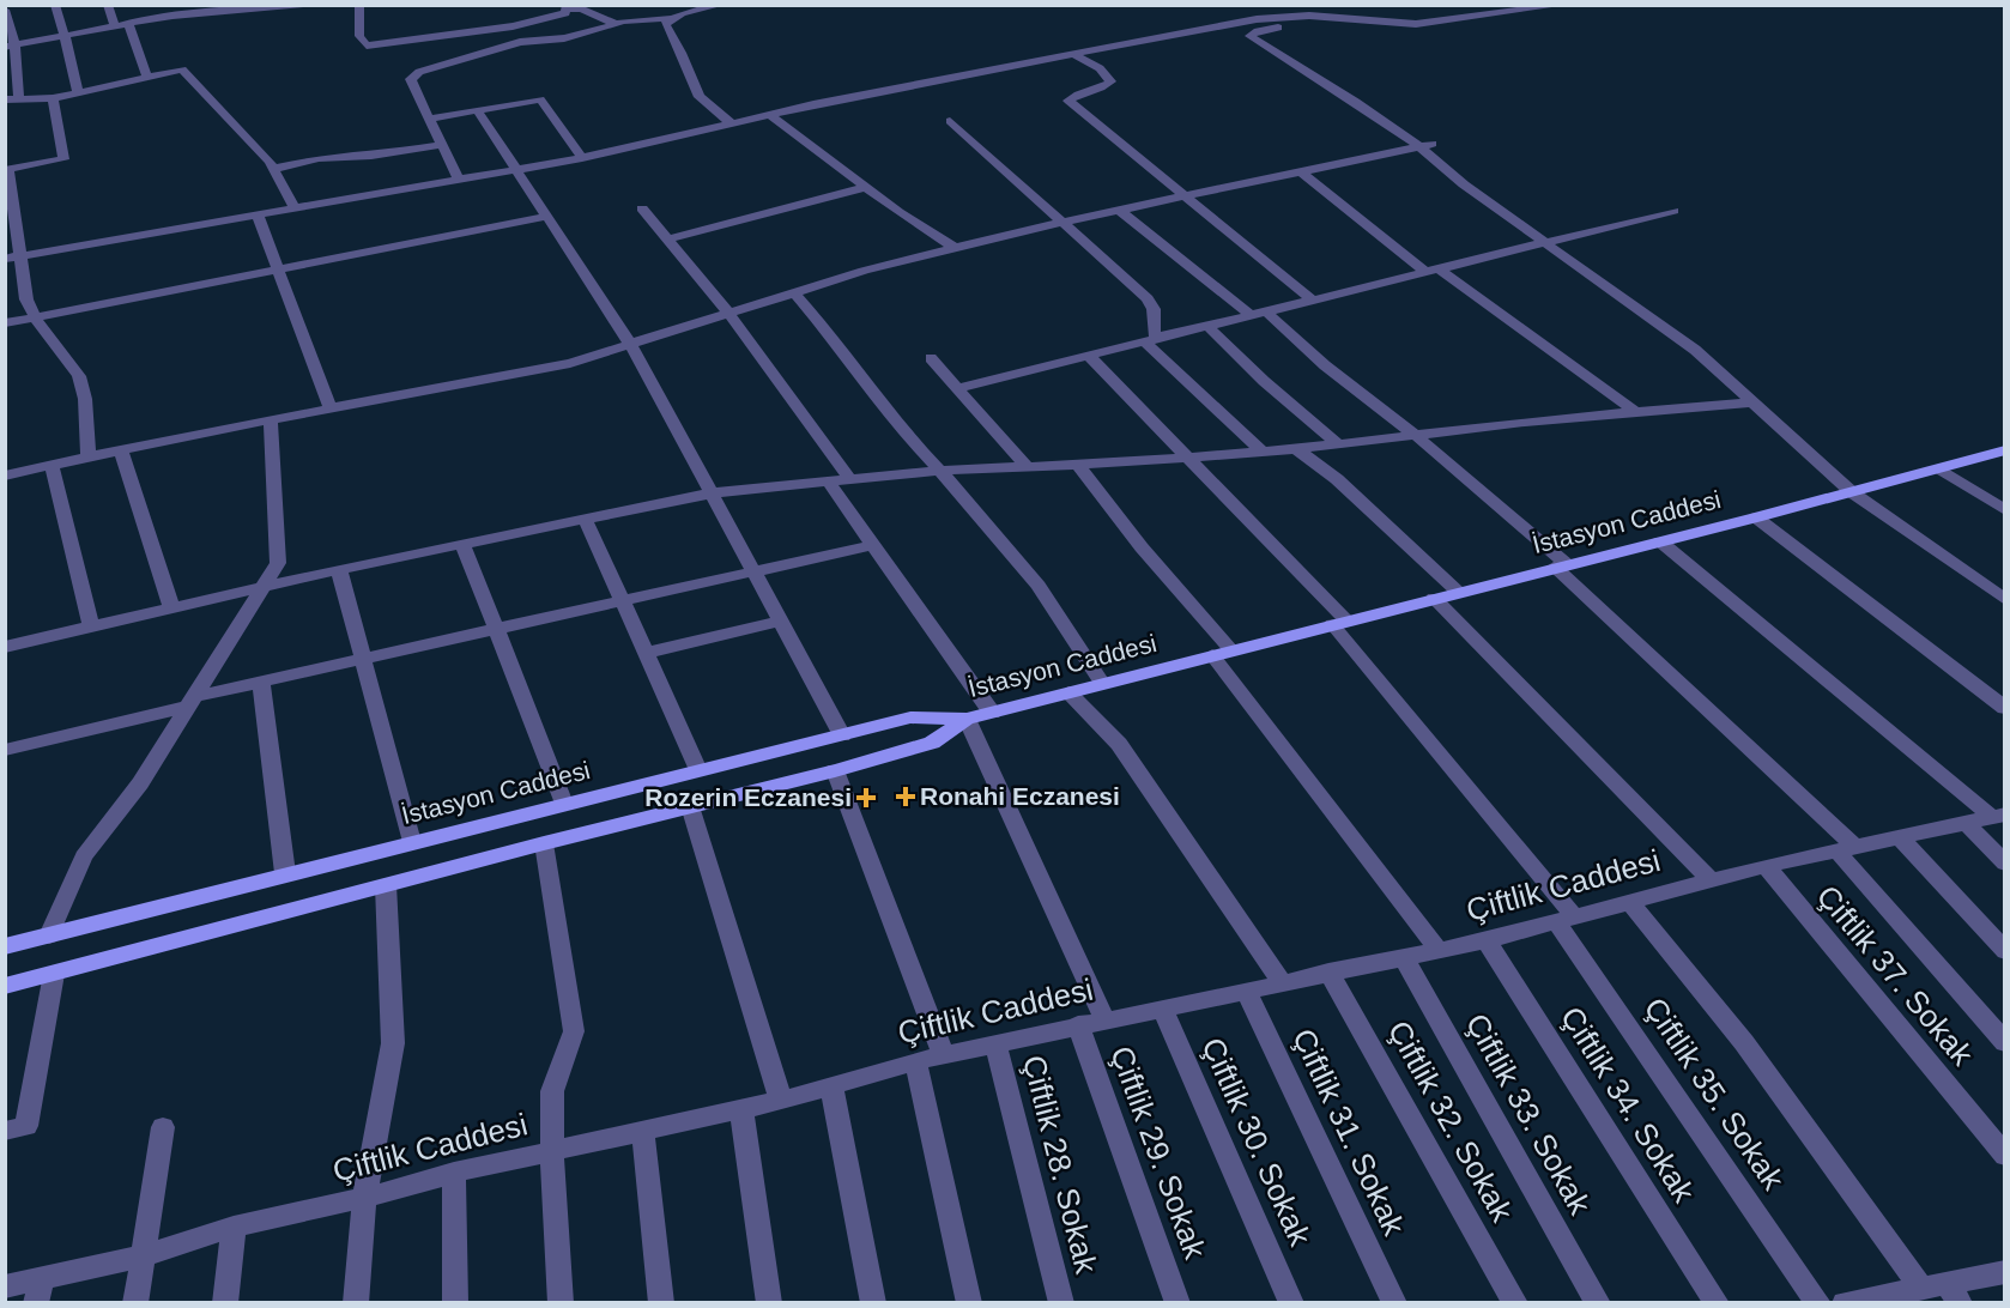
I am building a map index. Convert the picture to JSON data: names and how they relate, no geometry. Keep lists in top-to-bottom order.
{
  "streets": {
    "main road": ["İstasyon Caddesi"],
    "street": [
      "Çiftlik Caddesi",
      "Çiftlik 37. Sokak",
      "Çiftlik 35. Sokak",
      "Çiftlik 34. Sokak",
      "Çiftlik 33. Sokak",
      "Çiftlik 32. Sokak",
      "Çiftlik 31. Sokak",
      "Çiftlik 30. Sokak",
      "Çiftlik 29. Sokak",
      "Çiftlik 28. Sokak"
    ]
  },
  "crossings": [
    ["İstasyon Caddesi", "Çiftlik 35. Sokak"],
    ["Çiftlik Caddesi", "Çiftlik 37. Sokak"],
    ["Çiftlik Caddesi", "Çiftlik 35. Sokak"],
    ["Çiftlik Caddesi", "Çiftlik 34. Sokak"],
    ["Çiftlik Caddesi", "Çiftlik 33. Sokak"],
    ["Çiftlik Caddesi", "Çiftlik 32. Sokak"],
    ["Çiftlik Caddesi", "Çiftlik 31. Sokak"],
    ["Çiftlik Caddesi", "Çiftlik 30. Sokak"],
    ["Çiftlik Caddesi", "Çiftlik 29. Sokak"],
    ["Çiftlik Caddesi", "Çiftlik 28. Sokak"]
  ],
  "places": {
    "health": ["Ronahi Eczanesi", "Rozerin Eczanesi"]
  }
}
